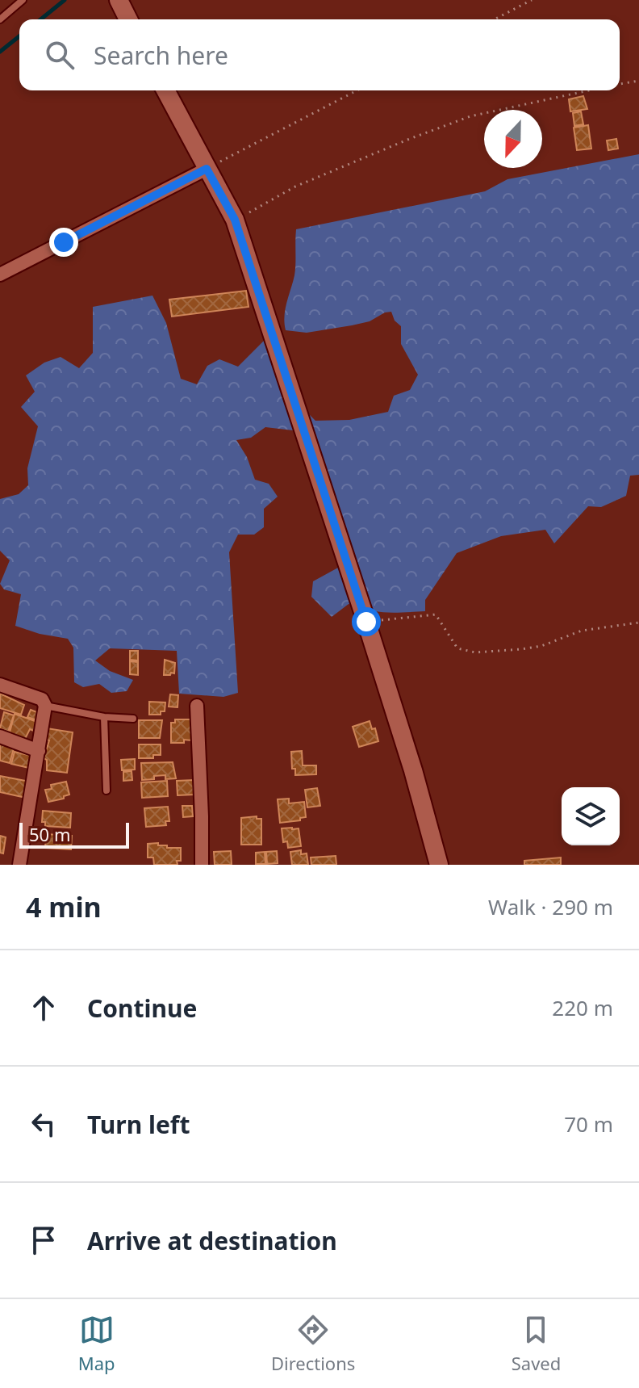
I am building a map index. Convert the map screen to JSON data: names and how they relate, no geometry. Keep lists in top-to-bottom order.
{
  "scale_bar": "50 m",
  "north": "bottom",
  "page": {
    "search": "Search here",
    "scale": "50 m",
    "heading": ["4 min", "Walk · 290 m"],
    "list": [
      ["Continue", "220 m"],
      ["Turn left", "70 m"],
      "Arrive at destination"
    ],
    "nav": ["Map", "Directions", "Saved"]
  }
}
